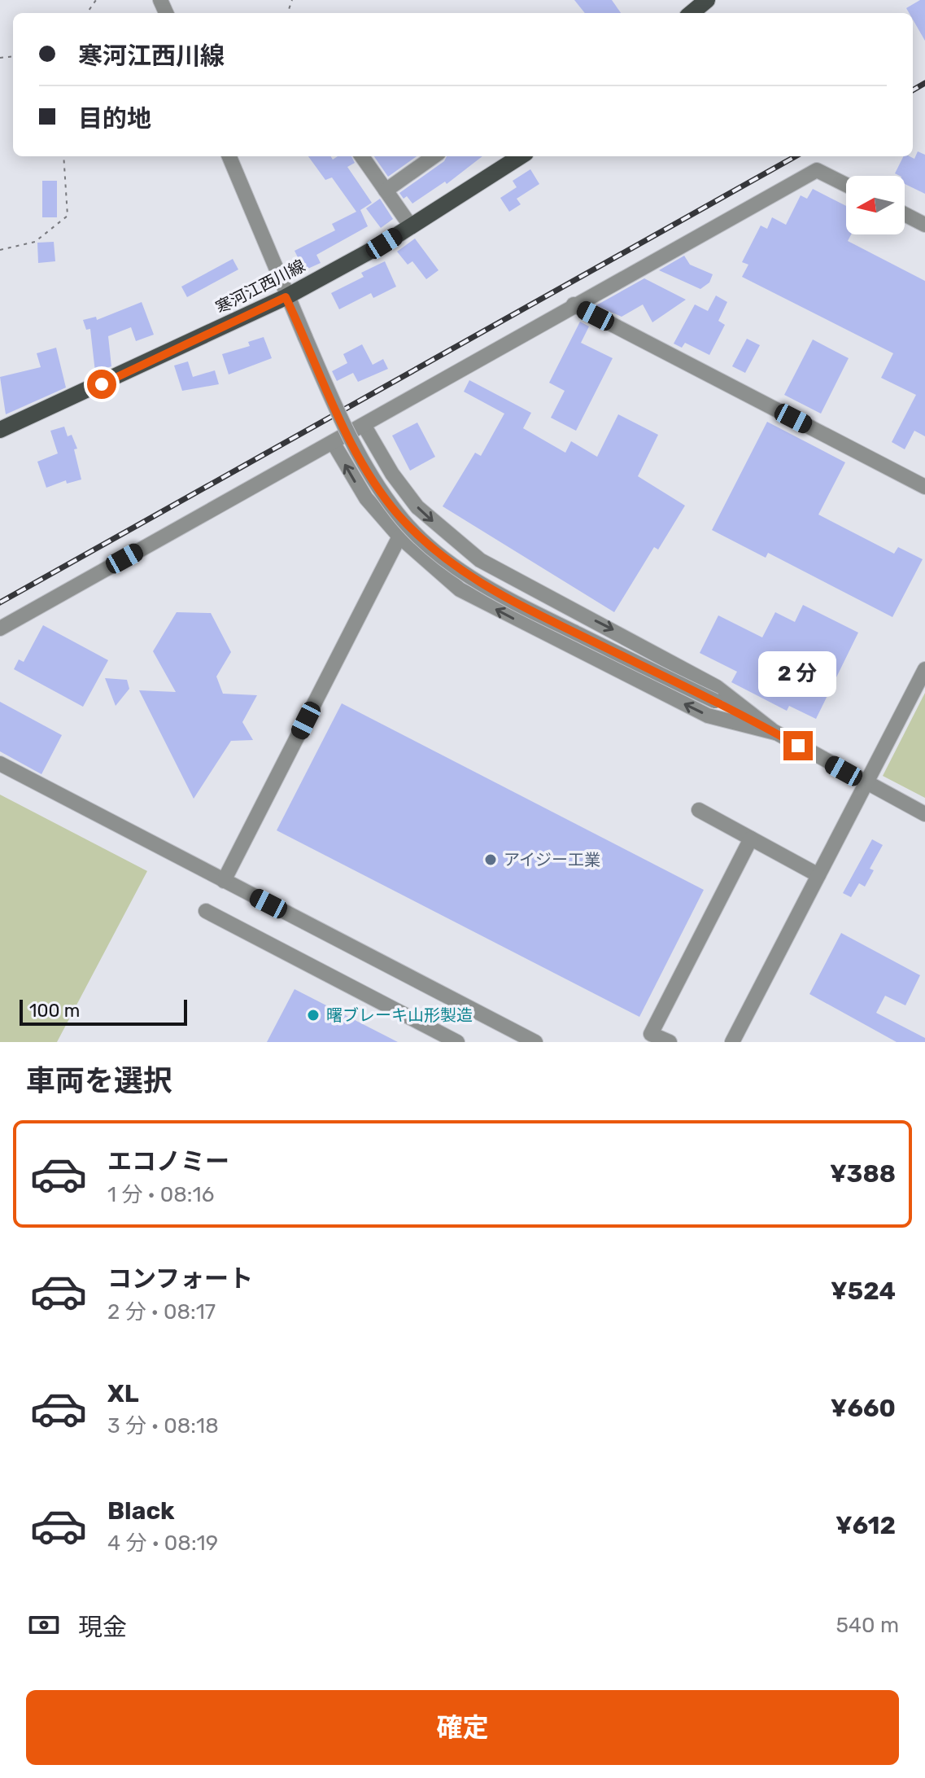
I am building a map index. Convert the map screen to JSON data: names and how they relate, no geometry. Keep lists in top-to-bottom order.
{
  "streets": {
    "main road": ["寒河江西川線"]
  },
  "places": ["アイジー工業", "曙ブレーキ山形製造"],
  "scale_bar": "100 m",
  "north": "left",
  "page": {
    "banner": ["寒河江西川線", "目的地"],
    "bubble": "2 分",
    "scale": "100 m",
    "heading": "車両を選択",
    "list": [
      {
        "name": "エコノミー",
        "note": "1 分 · 08:16",
        "value": "¥388"
      },
      {
        "name": "コンフォート",
        "note": "2 分 · 08:17",
        "value": "¥524"
      },
      {
        "name": "XL",
        "note": "3 分 · 08:18",
        "value": "¥660"
      },
      {
        "name": "Black",
        "note": "4 分 · 08:19",
        "value": "¥612"
      }
    ],
    "pay": ["現金", "540 m"],
    "buttons": "確定"
  }
}
